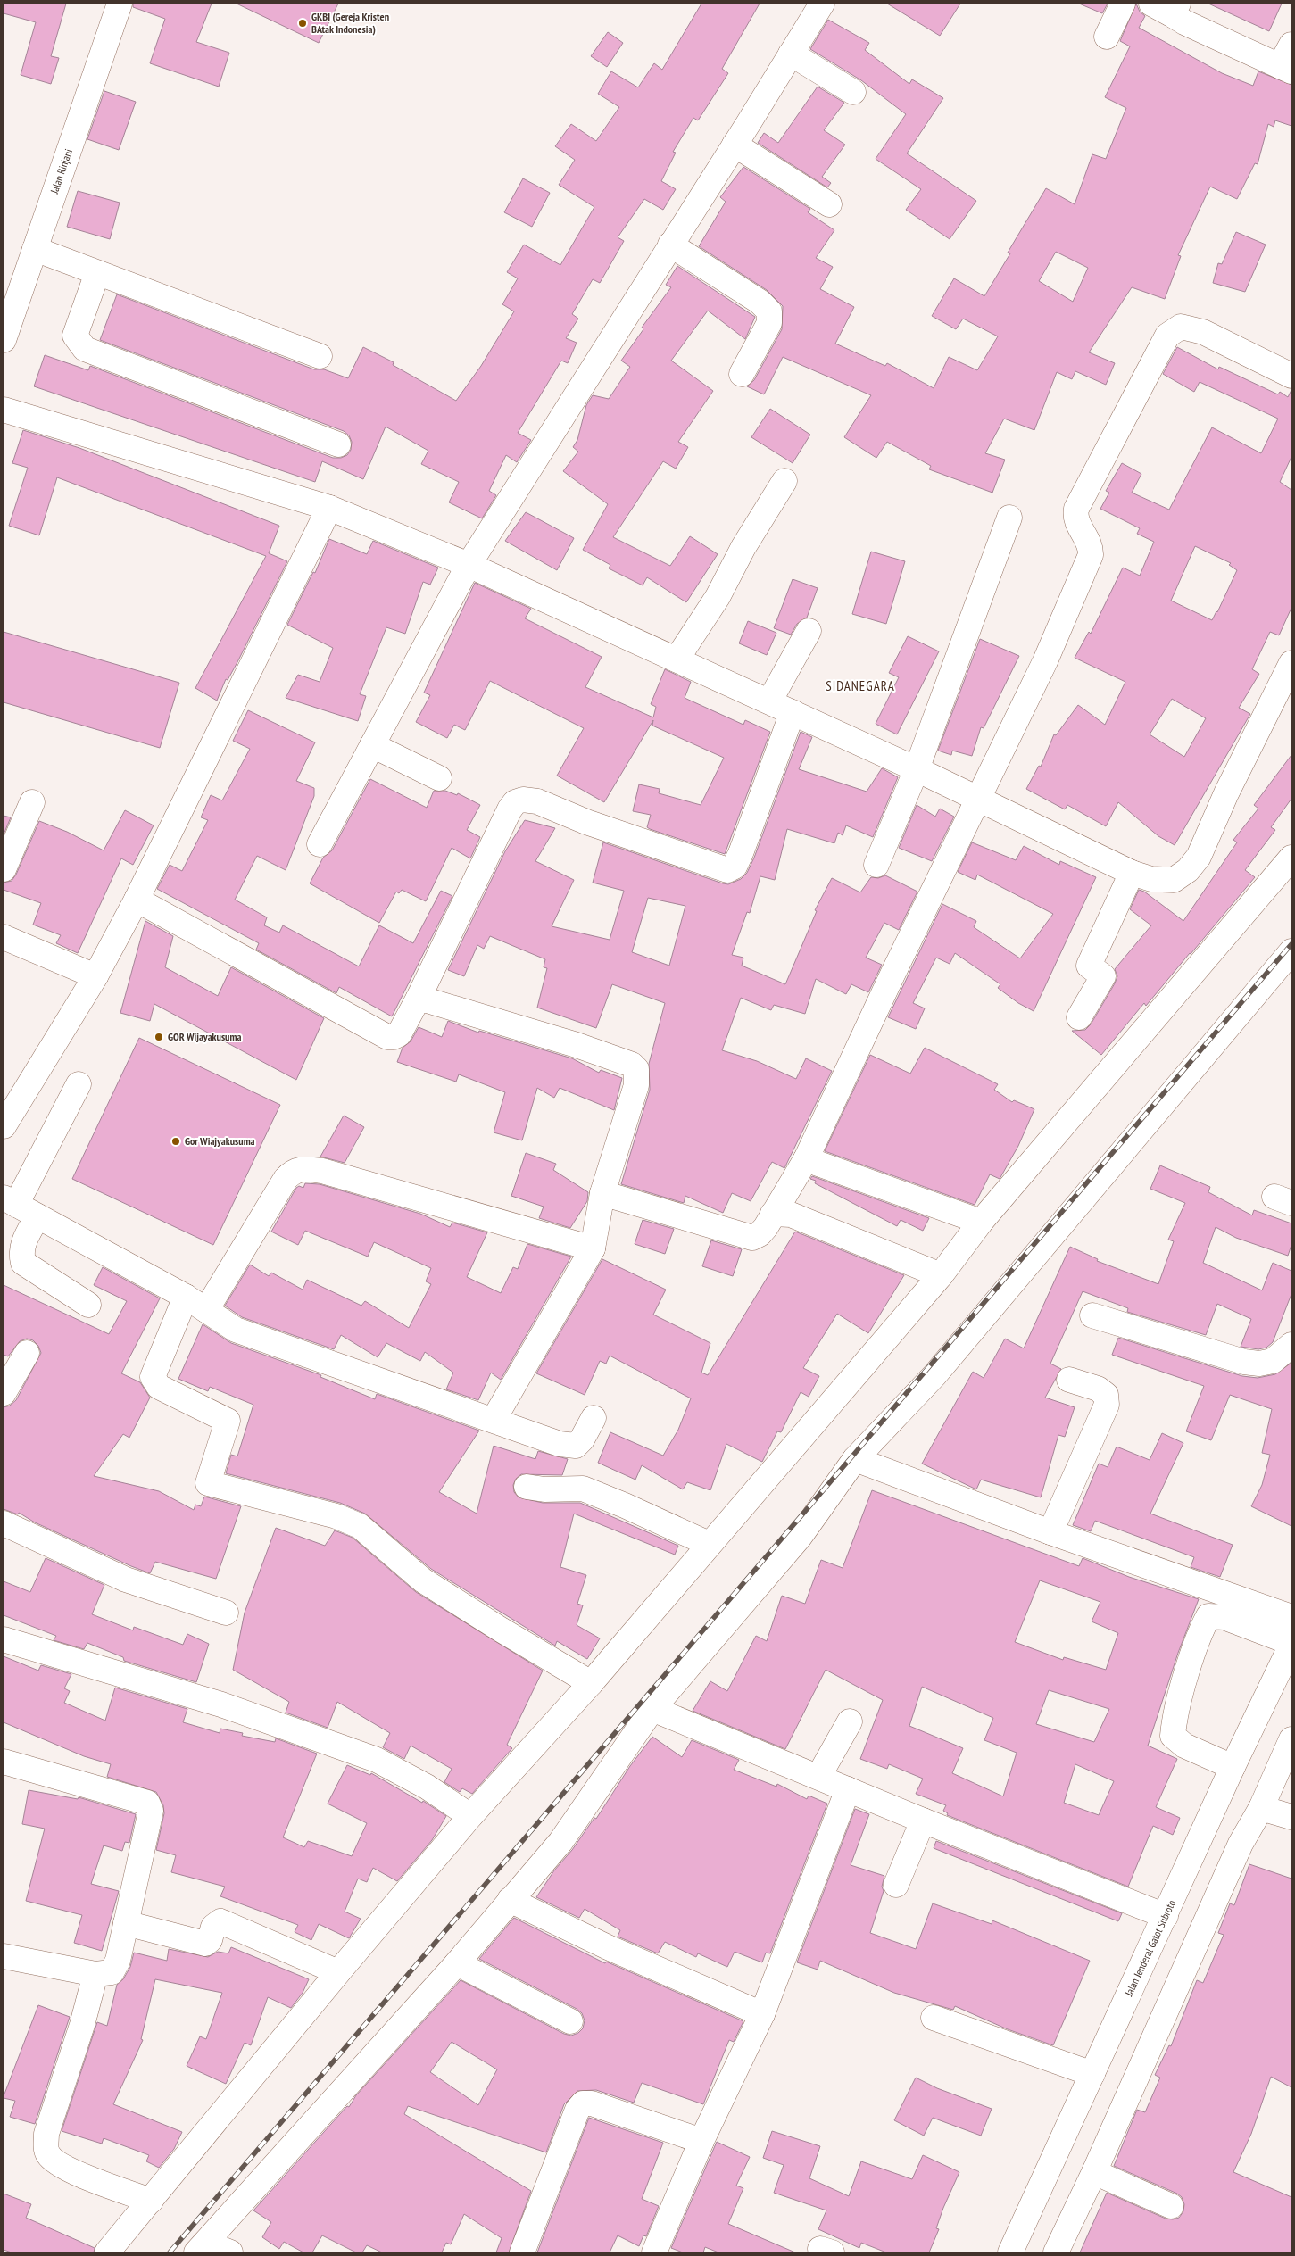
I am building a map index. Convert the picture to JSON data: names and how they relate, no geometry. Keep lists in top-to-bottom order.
{
  "streets": {
    "street": ["Jalan Rinjani", "Jalan Jenderal Gatot Subroto"]
  },
  "districts": ["SIDANEGARA"],
  "places": ["GKBI (Gereja Kristen BAtak Indonesia)", "GOR Wijayakusuma", "Gor Wiajyakusuma"]
}
